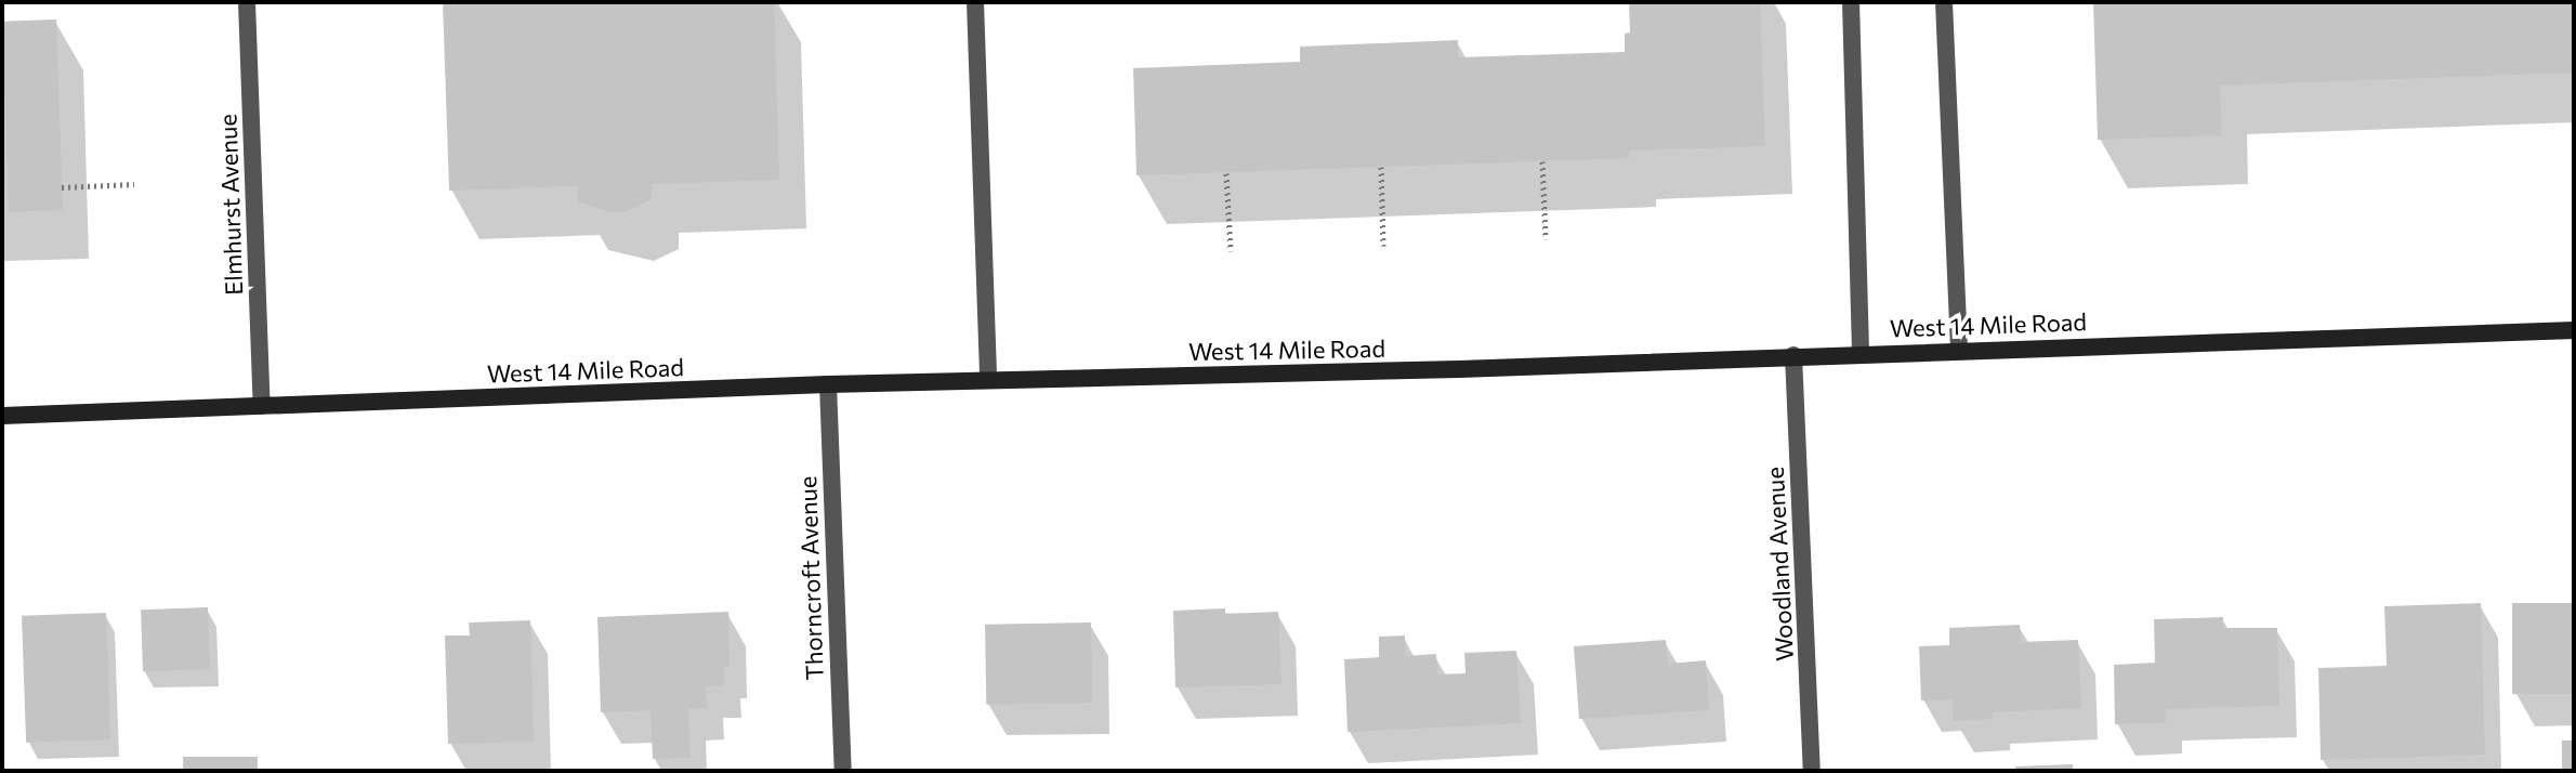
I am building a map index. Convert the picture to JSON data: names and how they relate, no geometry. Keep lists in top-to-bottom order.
{
  "streets": {
    "main road": ["West 14 Mile Road"],
    "street": ["Elmhurst Avenue", "Woodland Avenue", "Thorncroft Avenue"]
  },
  "crossings": [
    ["Elmhurst Avenue", "West 14 Mile Road"],
    ["West 14 Mile Road", "Woodland Avenue"],
    ["West 14 Mile Road", "Thorncroft Avenue"]
  ]
}
